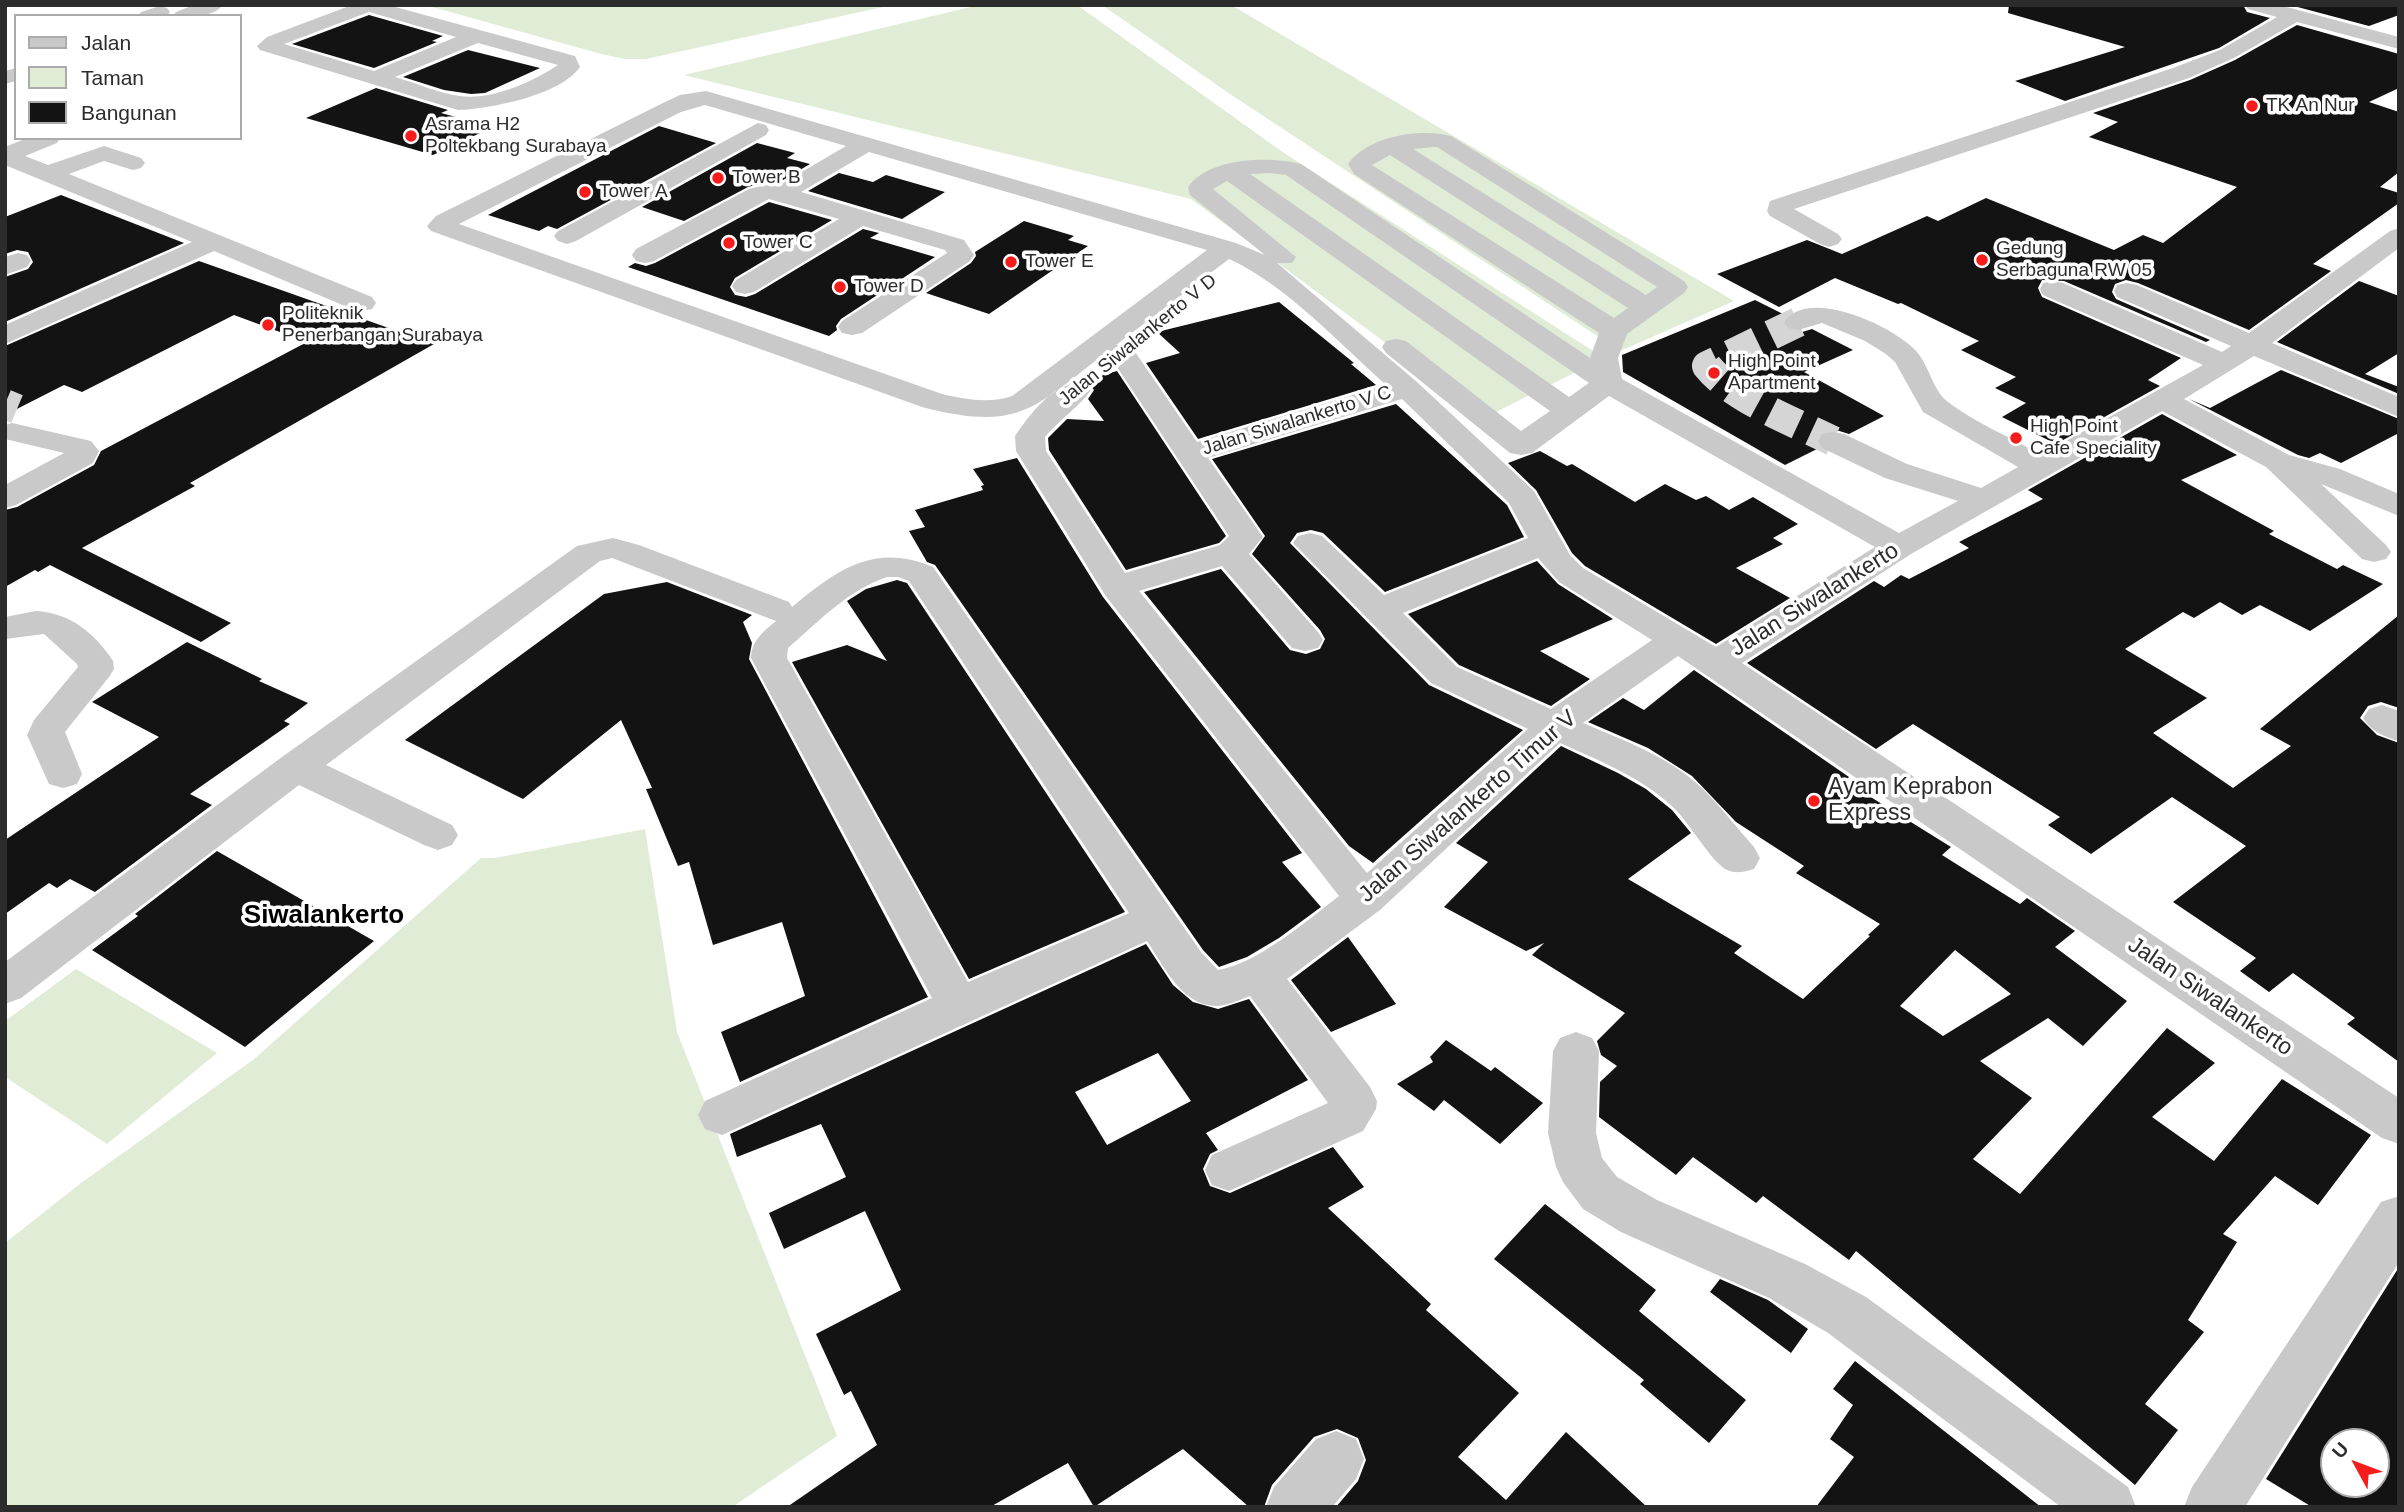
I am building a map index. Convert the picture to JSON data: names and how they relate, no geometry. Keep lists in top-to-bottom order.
{
  "streets": {
    "street": [
      "Jalan Siwalankerto V D",
      "Jalan Siwalankerto V C",
      "Jalan Siwalankerto",
      "Jalan Siwalankerto Timur V"
    ]
  },
  "districts": ["Siwalankerto"],
  "places": [
    "TK An Nur",
    "Asrama H2 Poltekbang Surabaya",
    "Tower B",
    "Tower A",
    "Tower C",
    "Gedung Serbaguna RW 05",
    "Tower E",
    "Tower D",
    "Politeknik Penerbangan Surabaya",
    "High Point Apartment",
    "High Point Cafe Speciality",
    "Ayam Keprabon Express"
  ],
  "legend": ["Jalan", "Taman", "Bangunan"],
  "north": "top left"
}
